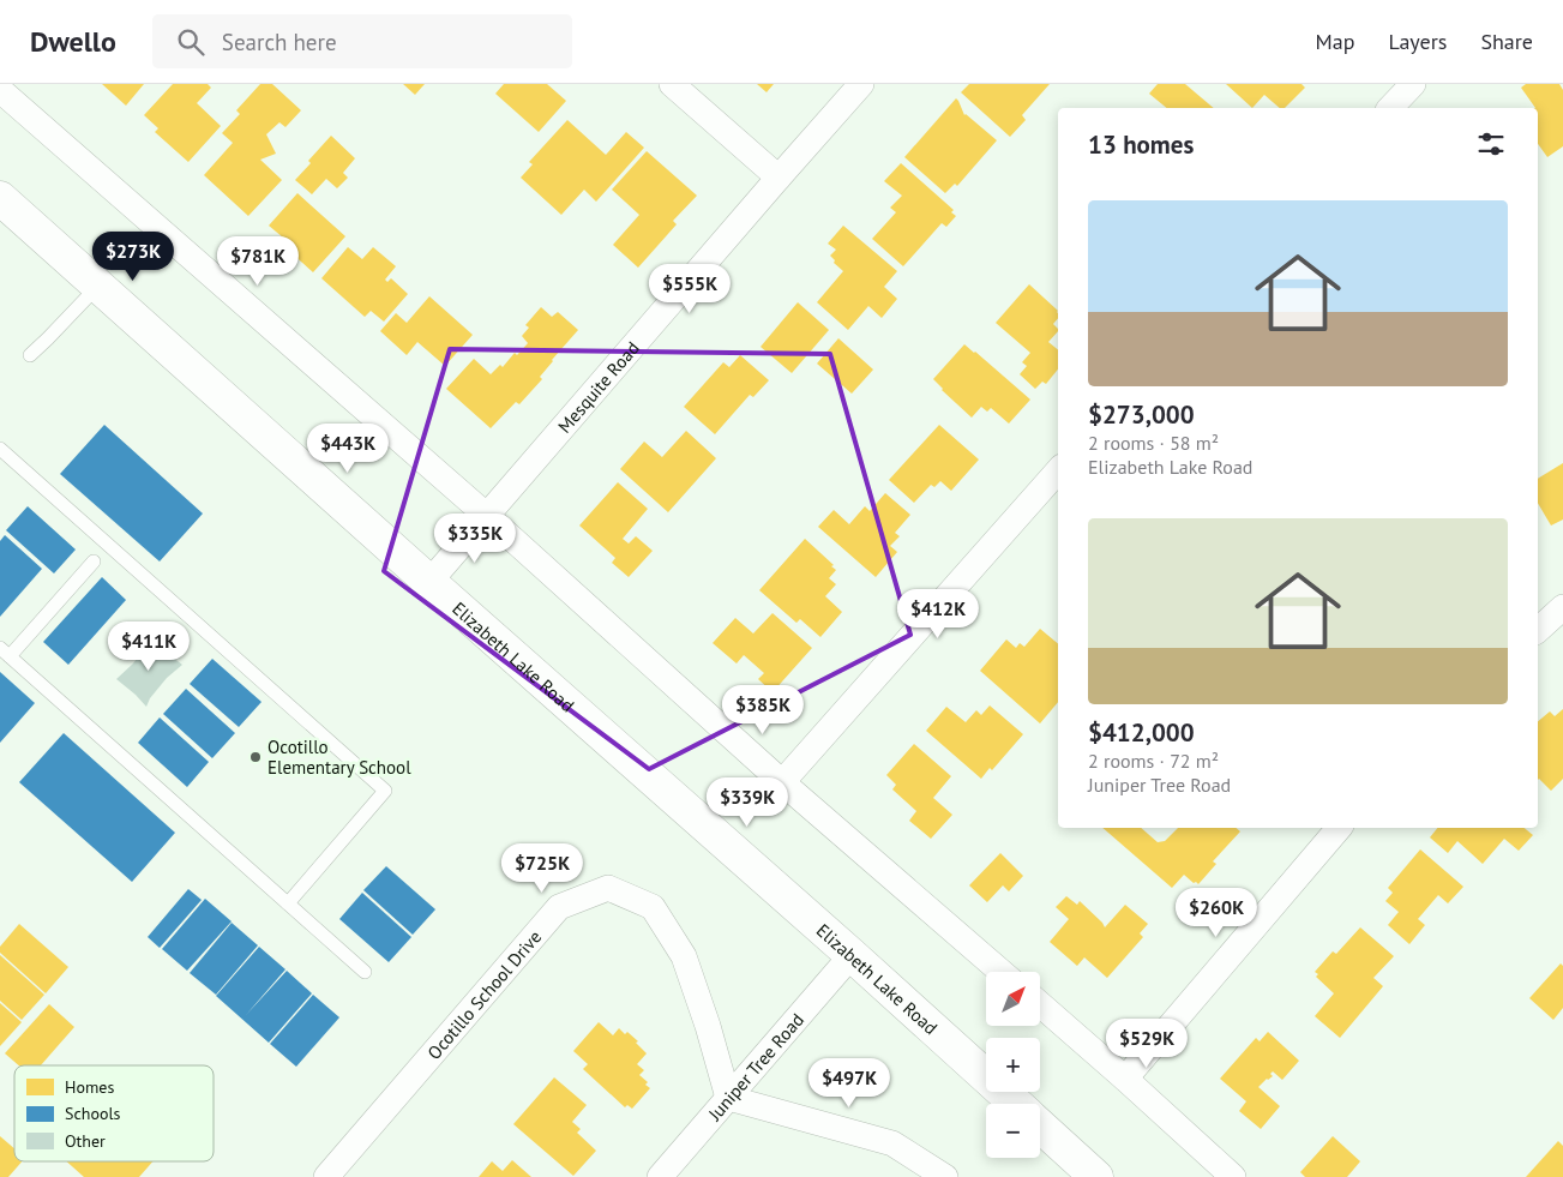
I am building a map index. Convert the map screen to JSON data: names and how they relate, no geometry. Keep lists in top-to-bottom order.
{
  "streets": {
    "main road": ["Elizabeth Lake Road"],
    "street": ["Mesquite Road", "Ocotillo School Drive", "Juniper Tree Road"]
  },
  "crossings": [
    ["Mesquite Road", "Elizabeth Lake Road"],
    ["Elizabeth Lake Road", "Juniper Tree Road"],
    ["Ocotillo School Drive", "Juniper Tree Road"]
  ],
  "places": ["Ocotillo Elementary School"],
  "legend": ["Homes", "Schools", "Other"],
  "north": "top right",
  "page": {
    "header": "Dwello",
    "search": "Search here",
    "nav": ["Map", "Layers", "Share"],
    "heading": "13 homes",
    "list": [
      {
        "name": "$273,000",
        "note": "2 rooms · 58 m² · Elizabeth Lake Road"
      },
      {
        "name": "$412,000",
        "note": "2 rooms · 72 m² · Juniper Tree Road"
      }
    ],
    "price": [
      "$273K",
      "$781K",
      "$555K",
      "$443K",
      "$335K",
      "$412K",
      "$411K",
      "$385K",
      "$339K",
      "$725K",
      "$260K",
      "$529K",
      "$497K"
    ],
    "map_buttons": ["+", "−"]
  }
}
